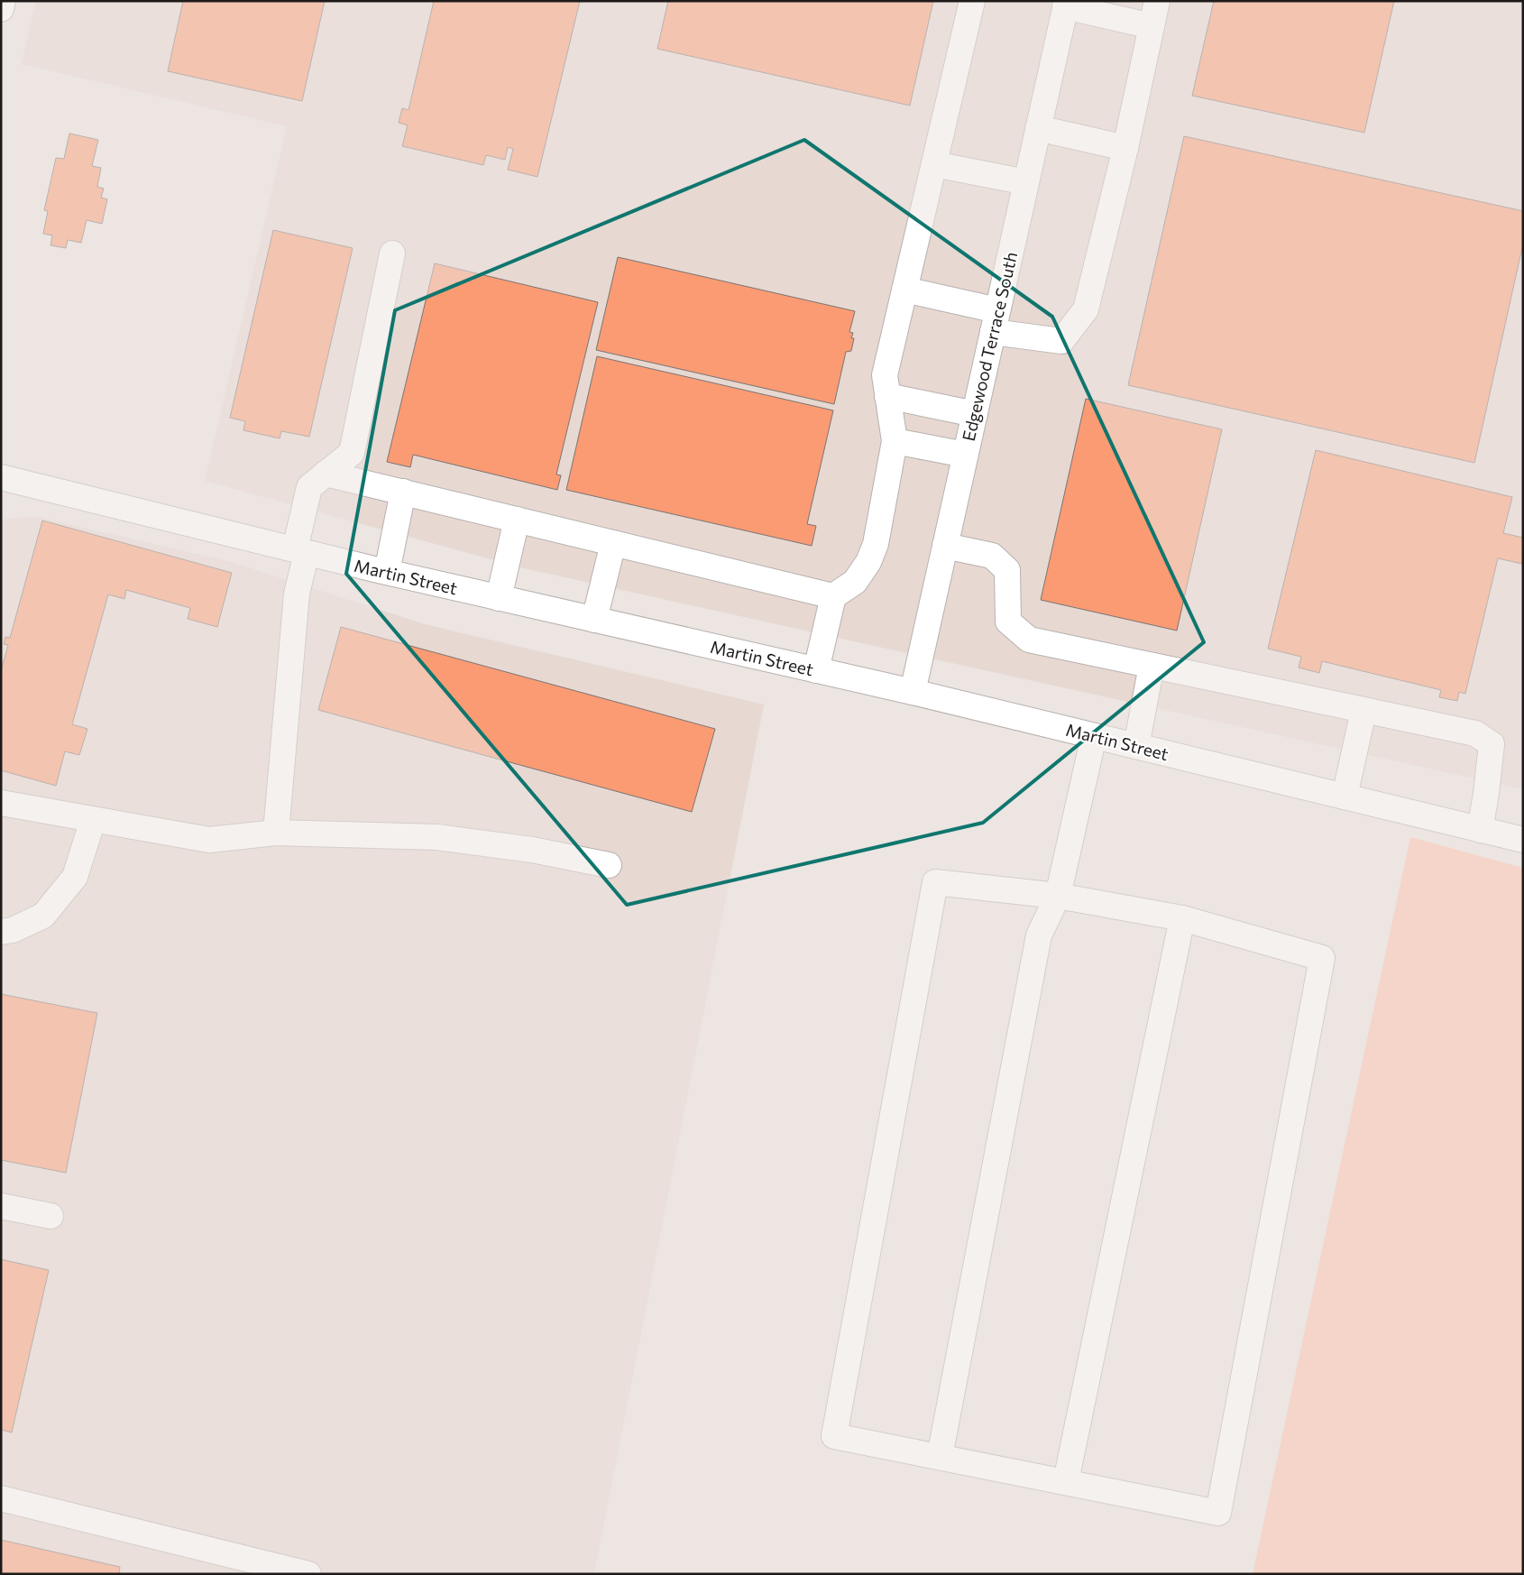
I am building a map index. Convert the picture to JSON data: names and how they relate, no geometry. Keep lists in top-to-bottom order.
{
  "streets": {
    "street": ["Edgewood Terrace South", "Martin Street"]
  },
  "crossings": [
    ["Edgewood Terrace South", "Martin Street"]
  ]
}
